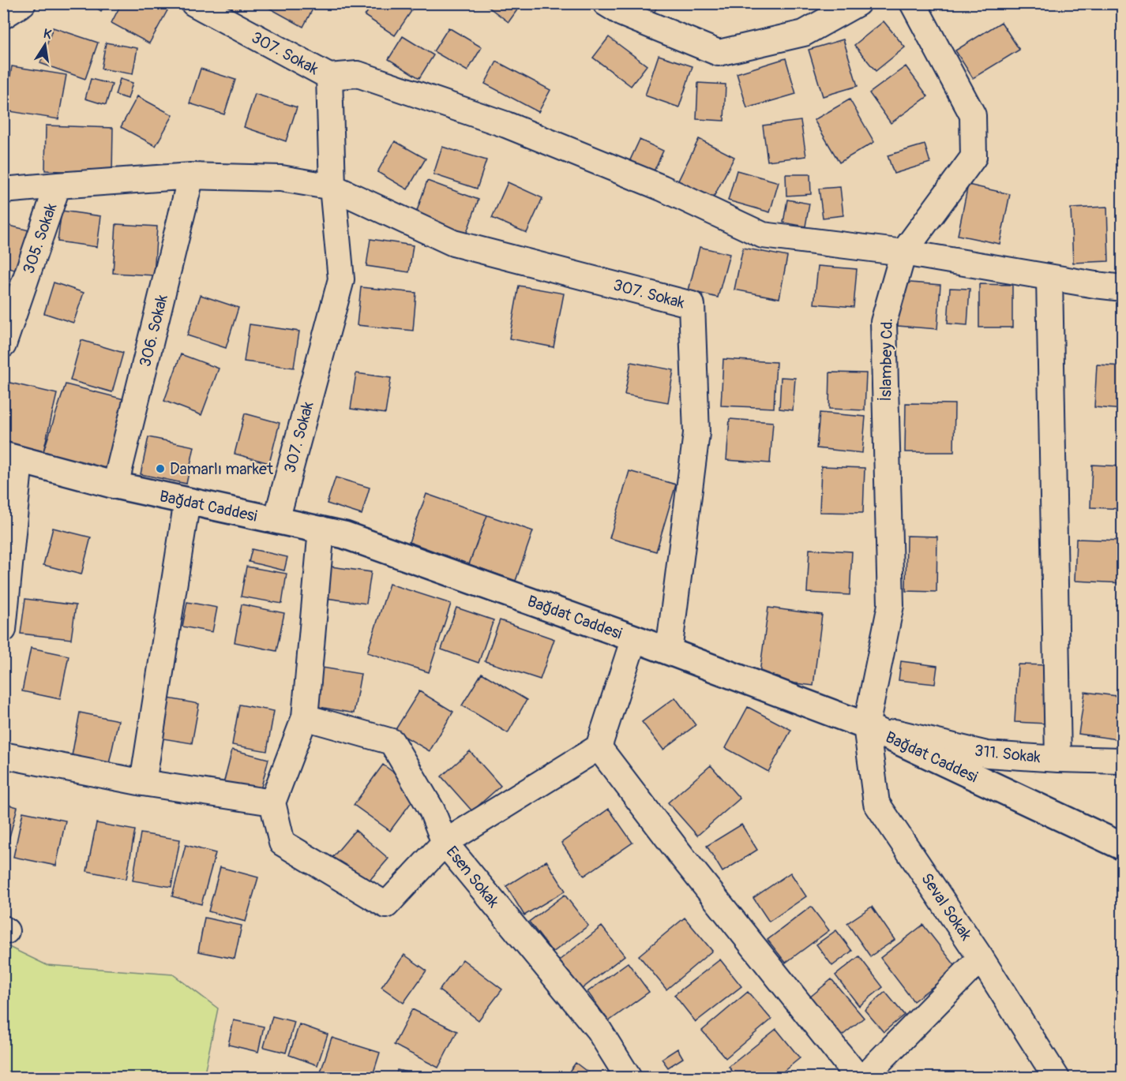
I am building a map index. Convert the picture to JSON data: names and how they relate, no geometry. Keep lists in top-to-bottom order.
{
  "streets": {
    "main road": ["Bağdat Caddesi"],
    "street": [
      "307. Sokak",
      "305. Sokak",
      "306. Sokak",
      "İslambey Cd.",
      "311. Sokak",
      "Esen Sokak",
      "Seval Sokak"
    ]
  },
  "crossings": [
    ["307. Sokak", "305. Sokak"],
    ["307. Sokak", "306. Sokak"],
    ["307. Sokak", "Bağdat Caddesi"],
    ["306. Sokak", "Bağdat Caddesi"],
    ["İslambey Cd.", "Bağdat Caddesi"],
    ["İslambey Cd.", "311. Sokak"],
    ["İslambey Cd.", "Seval Sokak"],
    ["Bağdat Caddesi", "311. Sokak"],
    ["Bağdat Caddesi", "Seval Sokak"],
    ["311. Sokak", "Seval Sokak"]
  ],
  "places": ["Damarlı market"],
  "north": "top"
}
